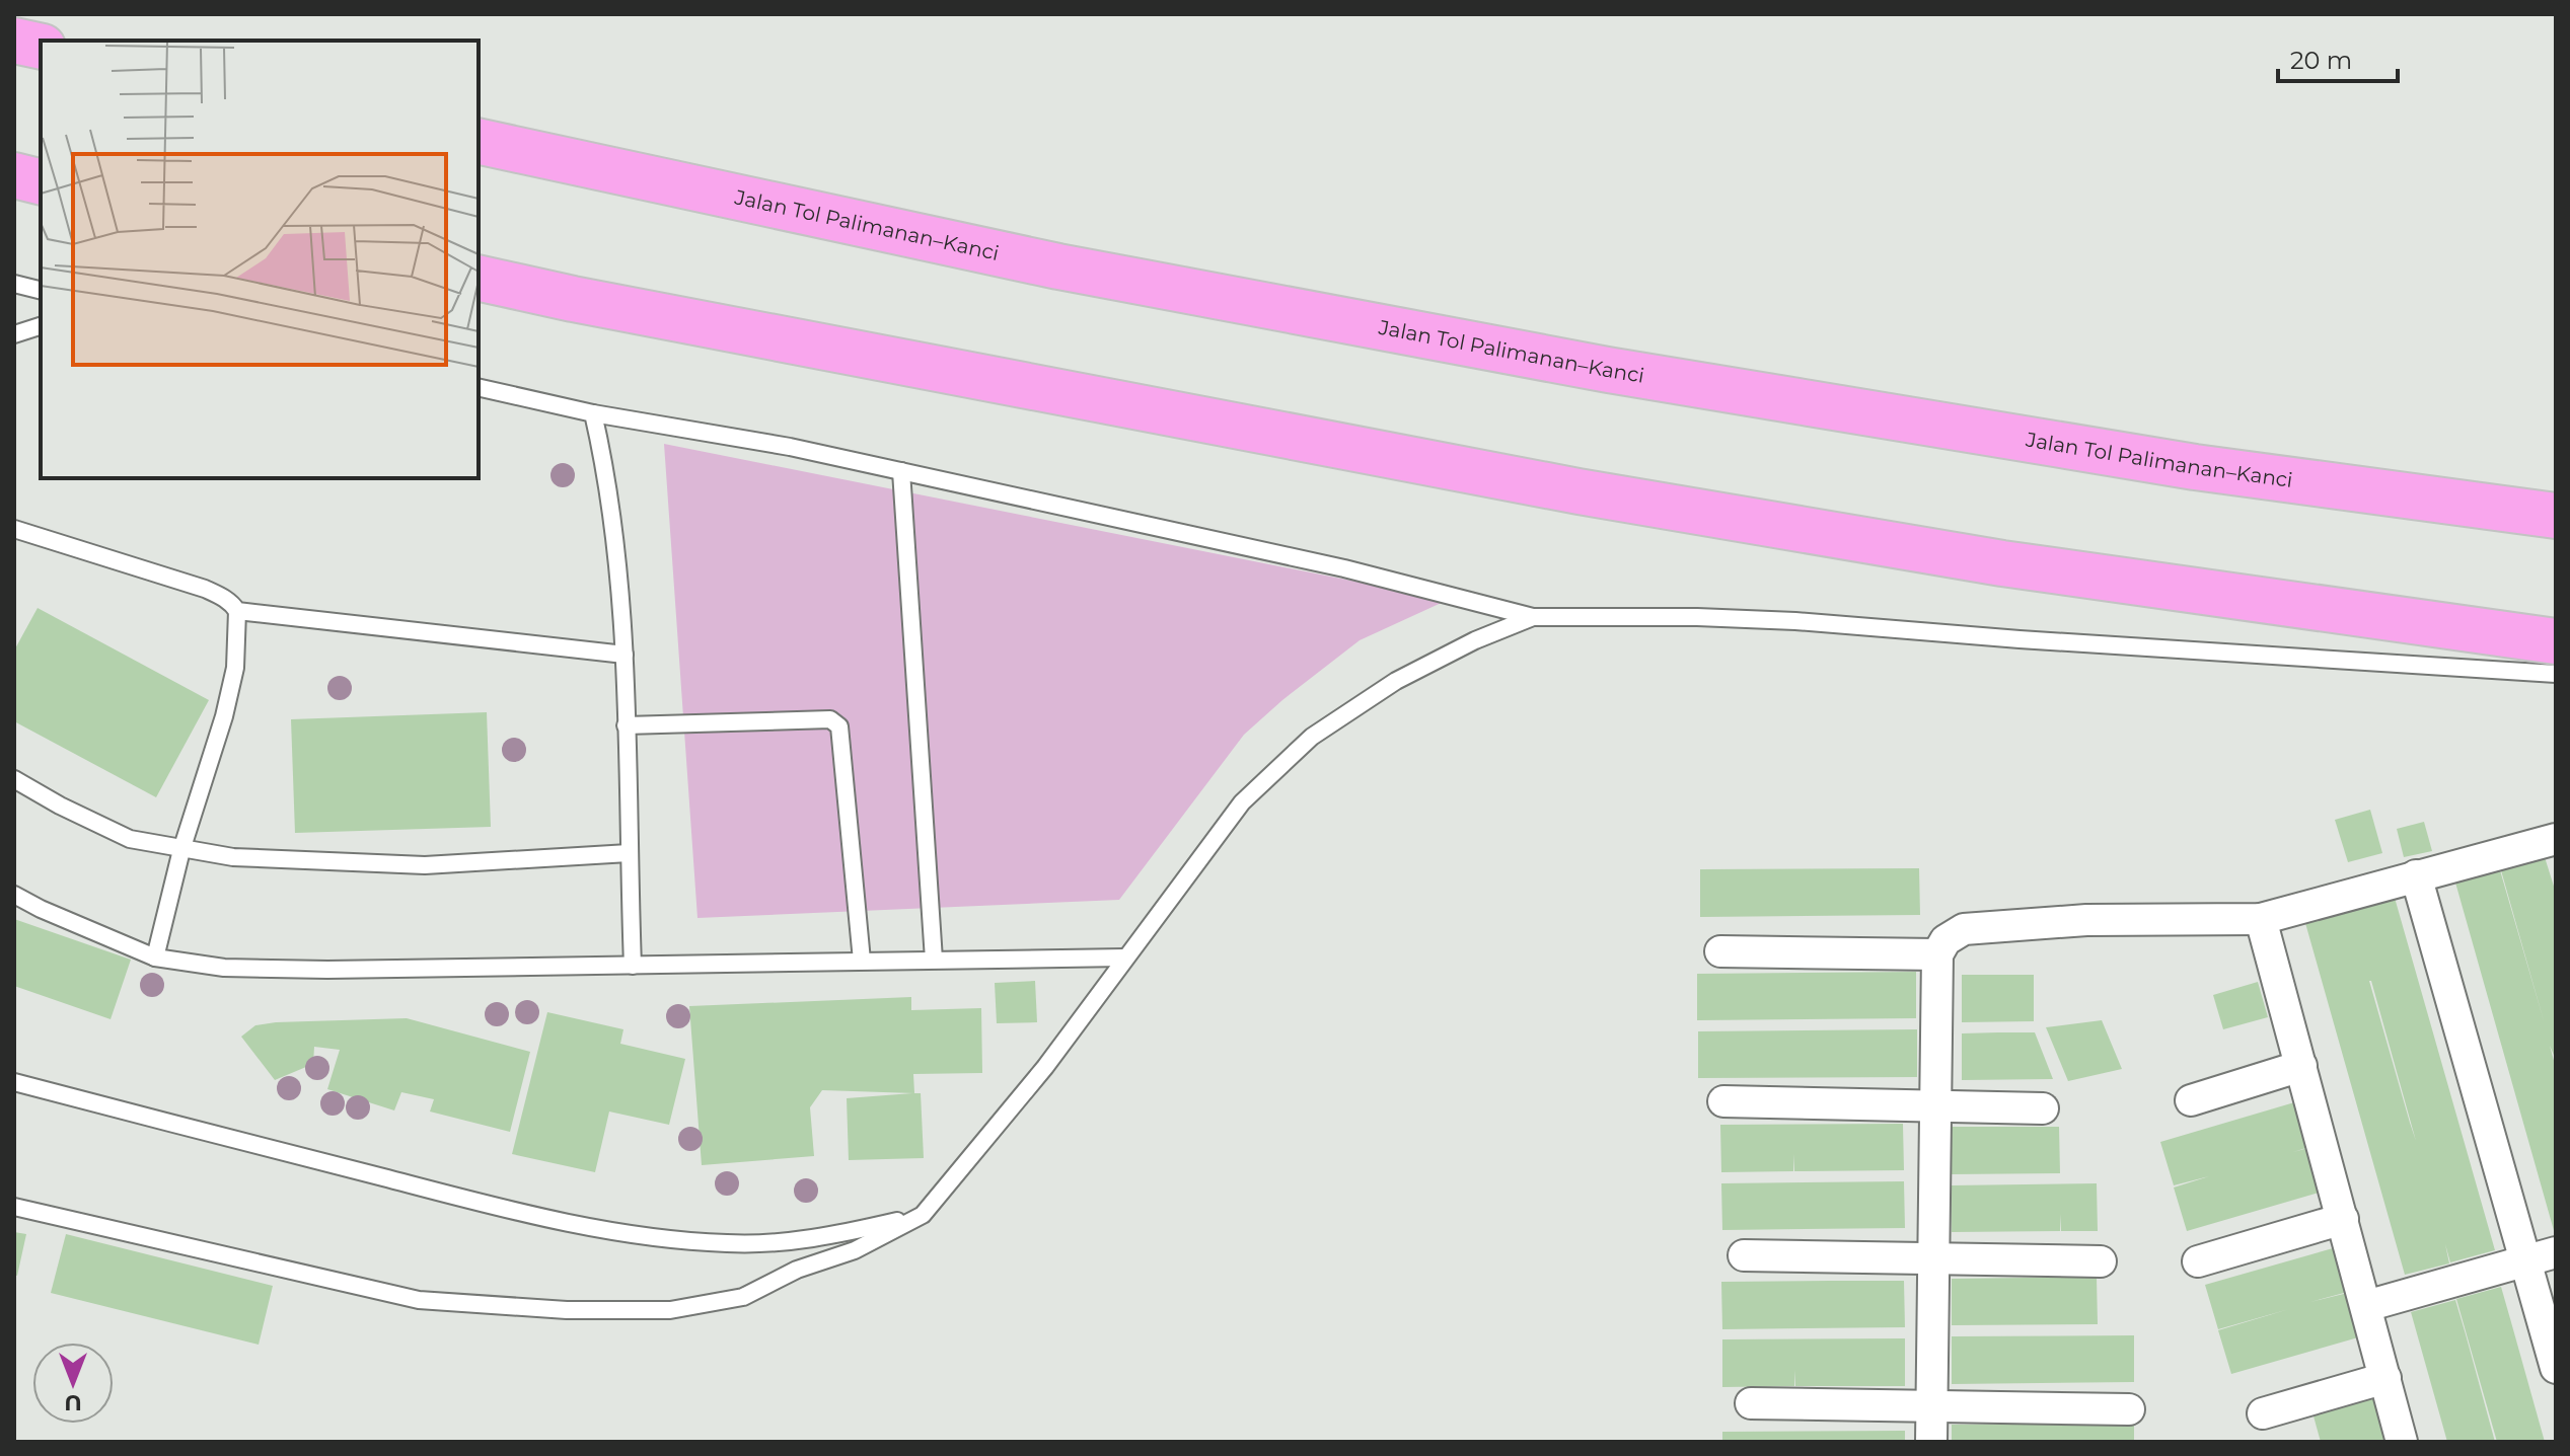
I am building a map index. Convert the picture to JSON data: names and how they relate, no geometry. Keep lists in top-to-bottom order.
{
  "streets": {
    "highway": ["Jalan Tol Palimanan–Kanci"]
  },
  "scale_bar": "20 m",
  "north": "bottom"
}
